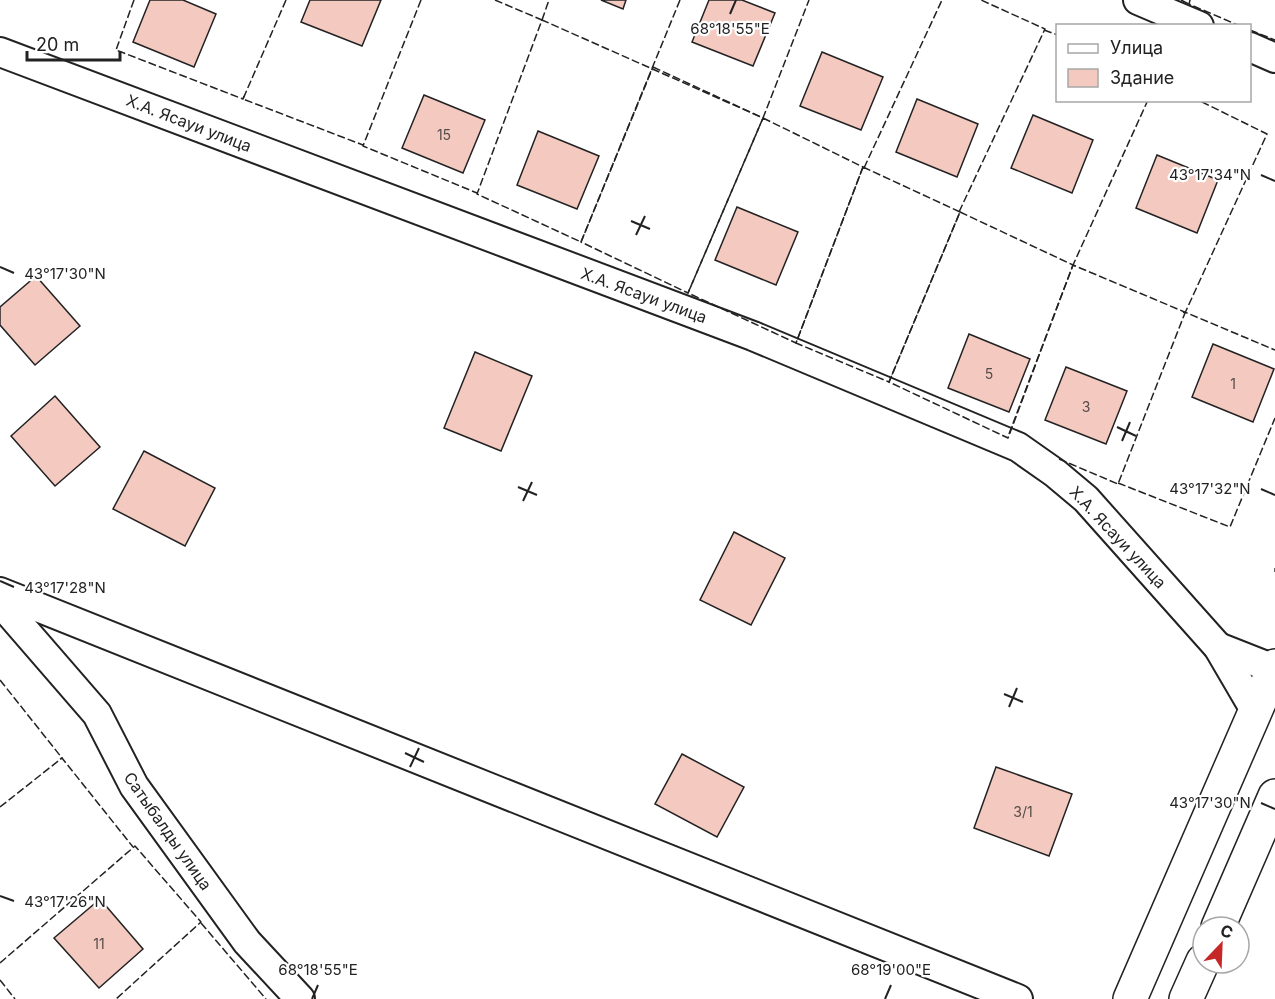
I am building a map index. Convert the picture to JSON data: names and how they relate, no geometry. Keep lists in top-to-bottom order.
{
  "streets": {
    "street": ["Х.А. Ясауи улица", "Сатыбалды улица"]
  },
  "house_numbers": [
    "15",
    "5",
    "1",
    "3",
    "3/1",
    "11"
  ],
  "legend": ["Улица", "Здание"],
  "scale_bar": "20 m",
  "north": "top right",
  "coordinates": [
    "68°18'55\"E",
    "43°17'34\"N",
    "43°17'30\"N",
    "43°17'32\"N",
    "43°17'28\"N",
    "43°17'26\"N",
    "68°19'00\"E"
  ]
}
